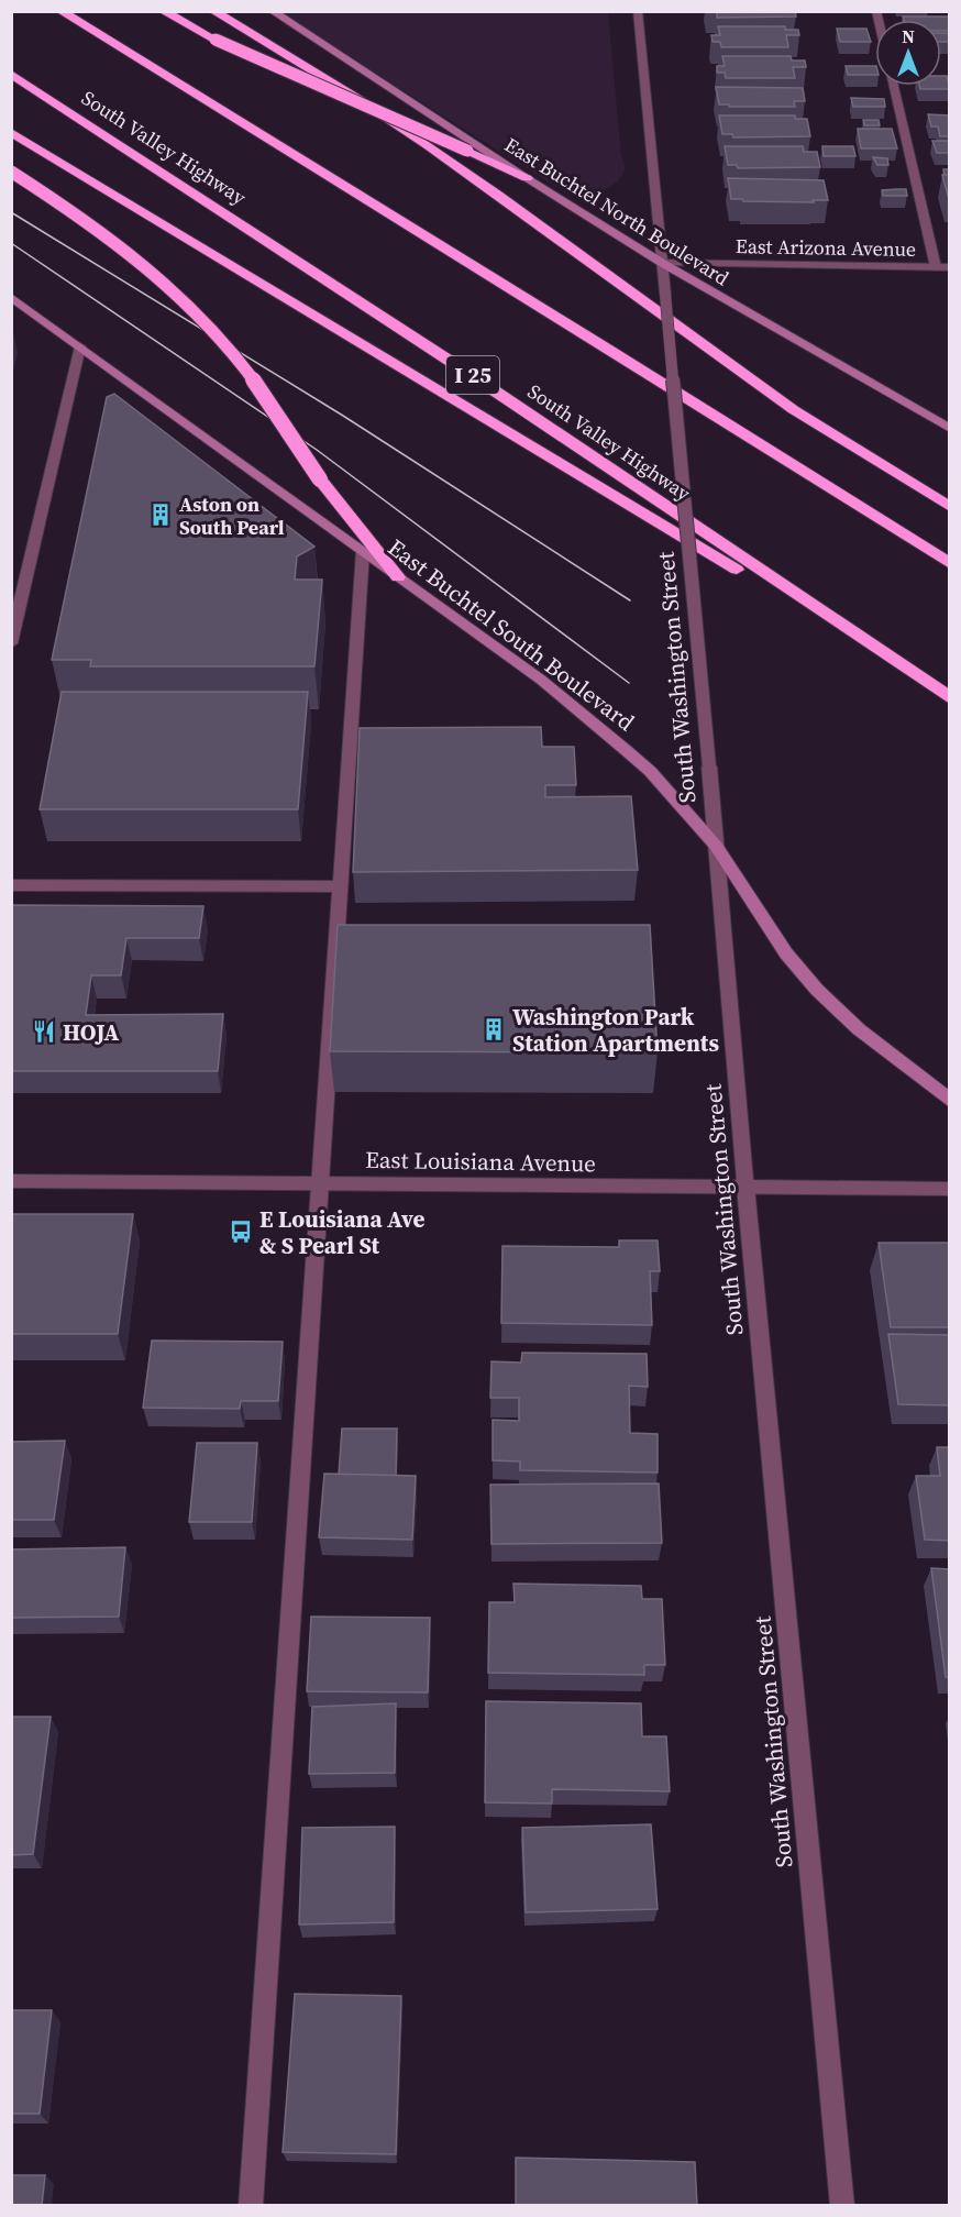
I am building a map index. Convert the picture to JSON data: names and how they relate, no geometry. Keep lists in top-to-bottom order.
{
  "streets": {
    "highway": ["South Valley Highway", "I 25"],
    "main road": ["East Buchtel North Boulevard", "East Buchtel South Boulevard"],
    "street": ["East Arizona Avenue", "South Washington Street", "East Louisiana Avenue"]
  },
  "crossings": [
    ["East Buchtel North Boulevard", "East Arizona Avenue"],
    ["East Buchtel North Boulevard", "South Washington Street"],
    ["East Arizona Avenue", "South Washington Street"],
    ["East Buchtel South Boulevard", "South Washington Street"],
    ["South Washington Street", "East Louisiana Avenue"]
  ],
  "places": {
    "building": ["Aston on South Pearl", "Washington Park Station Apartments"],
    "restaurant": ["HOJA"],
    "bus stop": ["E Louisiana Ave & S Pearl St"]
  },
  "north": "top"
}
